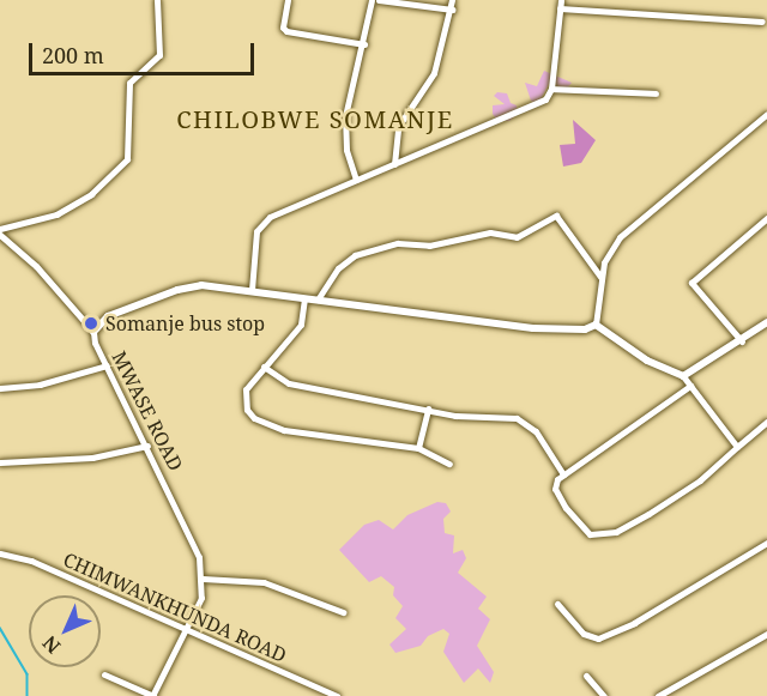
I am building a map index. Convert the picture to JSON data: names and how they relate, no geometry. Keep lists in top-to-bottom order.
{
  "streets": {
    "street": ["MWASE ROAD", "CHIMWANKHUNDA ROAD"]
  },
  "crossings": [
    ["MWASE ROAD", "CHIMWANKHUNDA ROAD"]
  ],
  "districts": ["CHILOBWE SOMANJE"],
  "places": ["Somanje bus stop"],
  "scale_bar": "200 m",
  "north": "bottom left"
}
